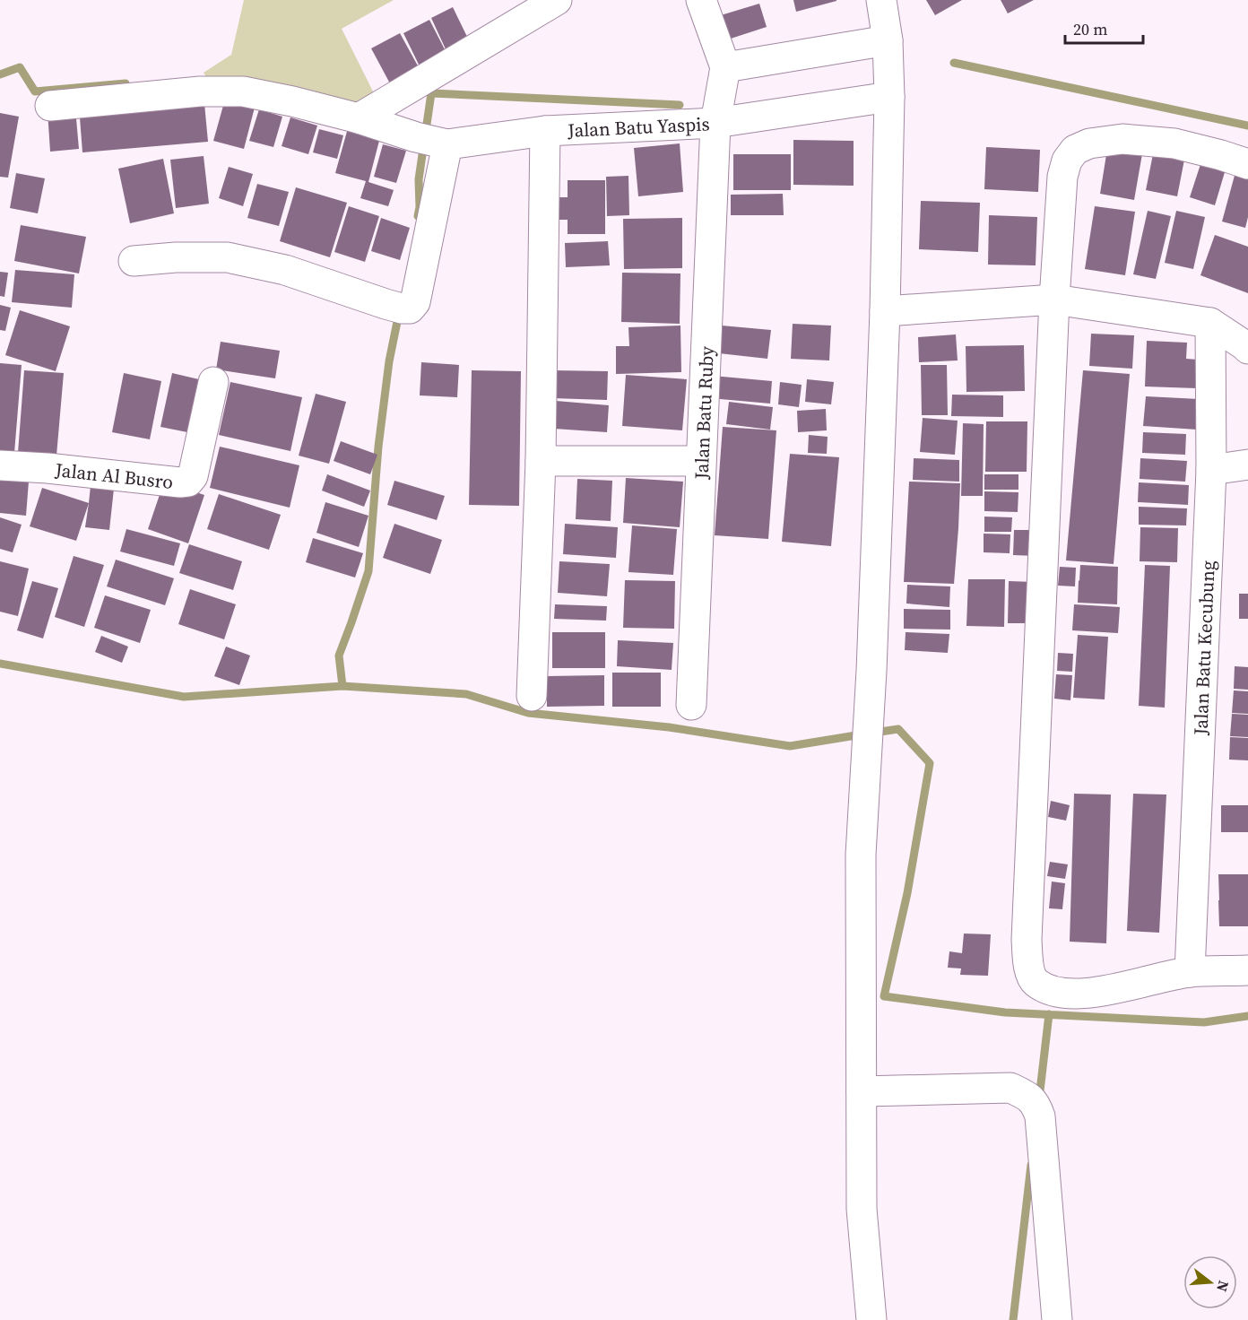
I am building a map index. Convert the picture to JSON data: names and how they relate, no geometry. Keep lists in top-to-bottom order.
{
  "streets": {
    "street": [
      "Jalan Batu Yaspis",
      "Jalan Batu Ruby",
      "Jalan Al Busro",
      "Jalan Batu Kecubung"
    ]
  },
  "crossings": [
    ["Jalan Batu Yaspis", "Jalan Batu Ruby"]
  ],
  "scale_bar": "20 m",
  "north": "right"
}
